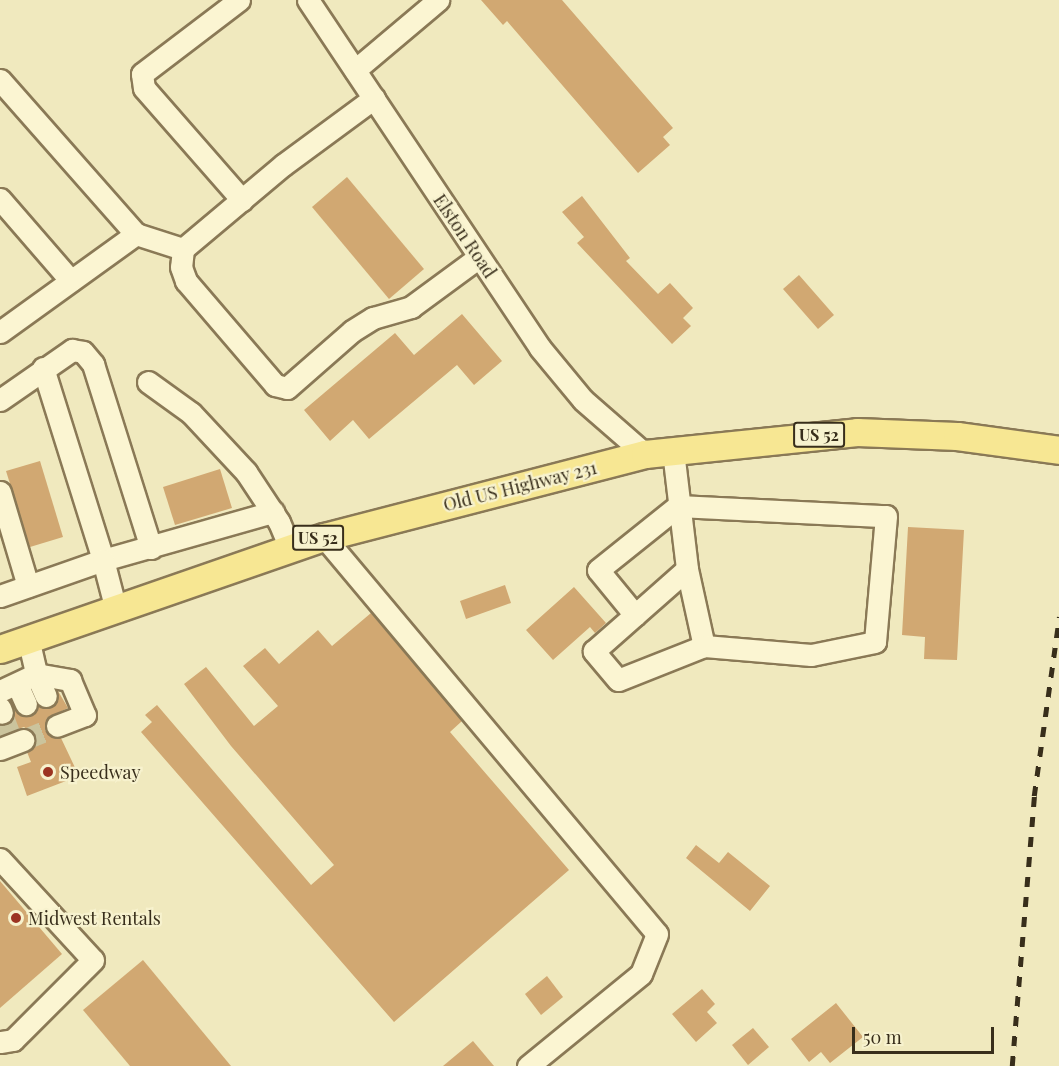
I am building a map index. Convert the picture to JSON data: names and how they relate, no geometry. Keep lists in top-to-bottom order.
{
  "streets": {
    "main road": ["US 52", "Old US Highway 231"],
    "street": ["Elston Road"]
  },
  "crossings": [
    ["Elston Road", "Old US Highway 231"]
  ],
  "places": ["Speedway", "Midwest Rentals"],
  "scale_bar": "50 m"
}
